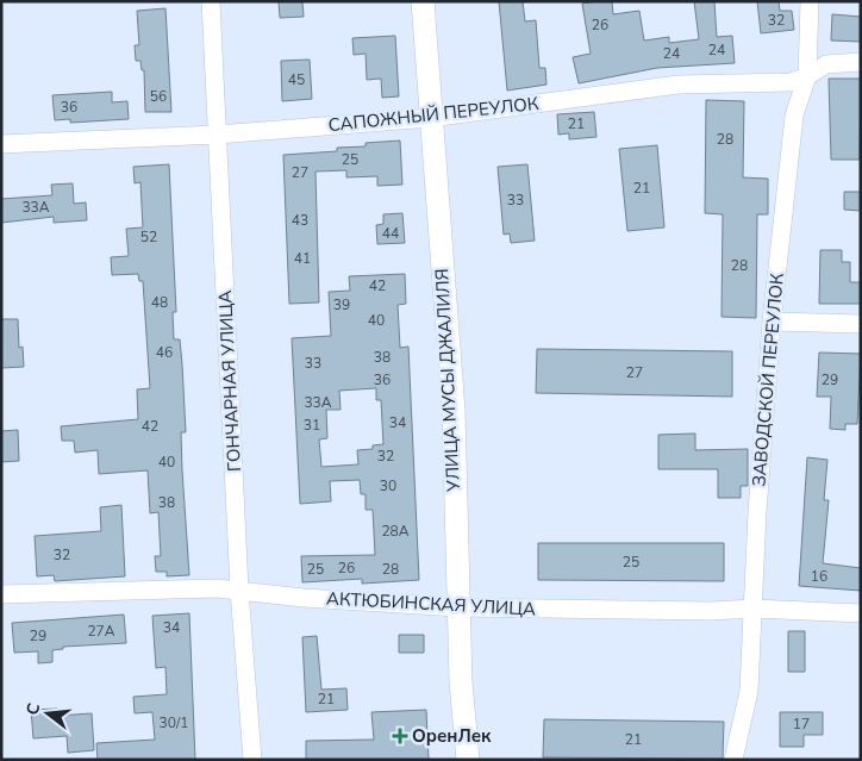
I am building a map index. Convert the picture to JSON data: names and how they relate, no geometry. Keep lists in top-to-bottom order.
{
  "streets": {
    "street": [
      "САПОЖНЫЙ ПЕРЕУЛОК",
      "УЛИЦА МУСЫ ДЖАЛИЛЯ",
      "ЗАВОДСКОЙ ПЕРЕУЛОК",
      "ГОНЧАРНАЯ УЛИЦА",
      "АКТЮБИНСКАЯ УЛИЦА"
    ]
  },
  "crossings": [
    ["САПОЖНЫЙ ПЕРЕУЛОК", "УЛИЦА МУСЫ ДЖАЛИЛЯ"],
    ["САПОЖНЫЙ ПЕРЕУЛОК", "ЗАВОДСКОЙ ПЕРЕУЛОК"],
    ["САПОЖНЫЙ ПЕРЕУЛОК", "ГОНЧАРНАЯ УЛИЦА"],
    ["УЛИЦА МУСЫ ДЖАЛИЛЯ", "АКТЮБИНСКАЯ УЛИЦА"],
    ["ЗАВОДСКОЙ ПЕРЕУЛОК", "АКТЮБИНСКАЯ УЛИЦА"],
    ["ГОНЧАРНАЯ УЛИЦА", "АКТЮБИНСКАЯ УЛИЦА"]
  ],
  "places": {
    "health": ["ОренЛек"]
  },
  "house_numbers": [
    "32",
    "26",
    "24",
    "24",
    "45",
    "56",
    "36",
    "21",
    "28",
    "25",
    "27",
    "21",
    "33",
    "33А",
    "43",
    "44",
    "52",
    "41",
    "28",
    "42",
    "48",
    "39",
    "40",
    "46",
    "38",
    "33",
    "27",
    "36",
    "29",
    "33А",
    "34",
    "31",
    "42",
    "32",
    "40",
    "30",
    "38",
    "28А",
    "32",
    "25",
    "26",
    "25",
    "28",
    "16",
    "34",
    "27А",
    "29",
    "21",
    "30/1",
    "17",
    "21"
  ],
  "north": "left"
}
